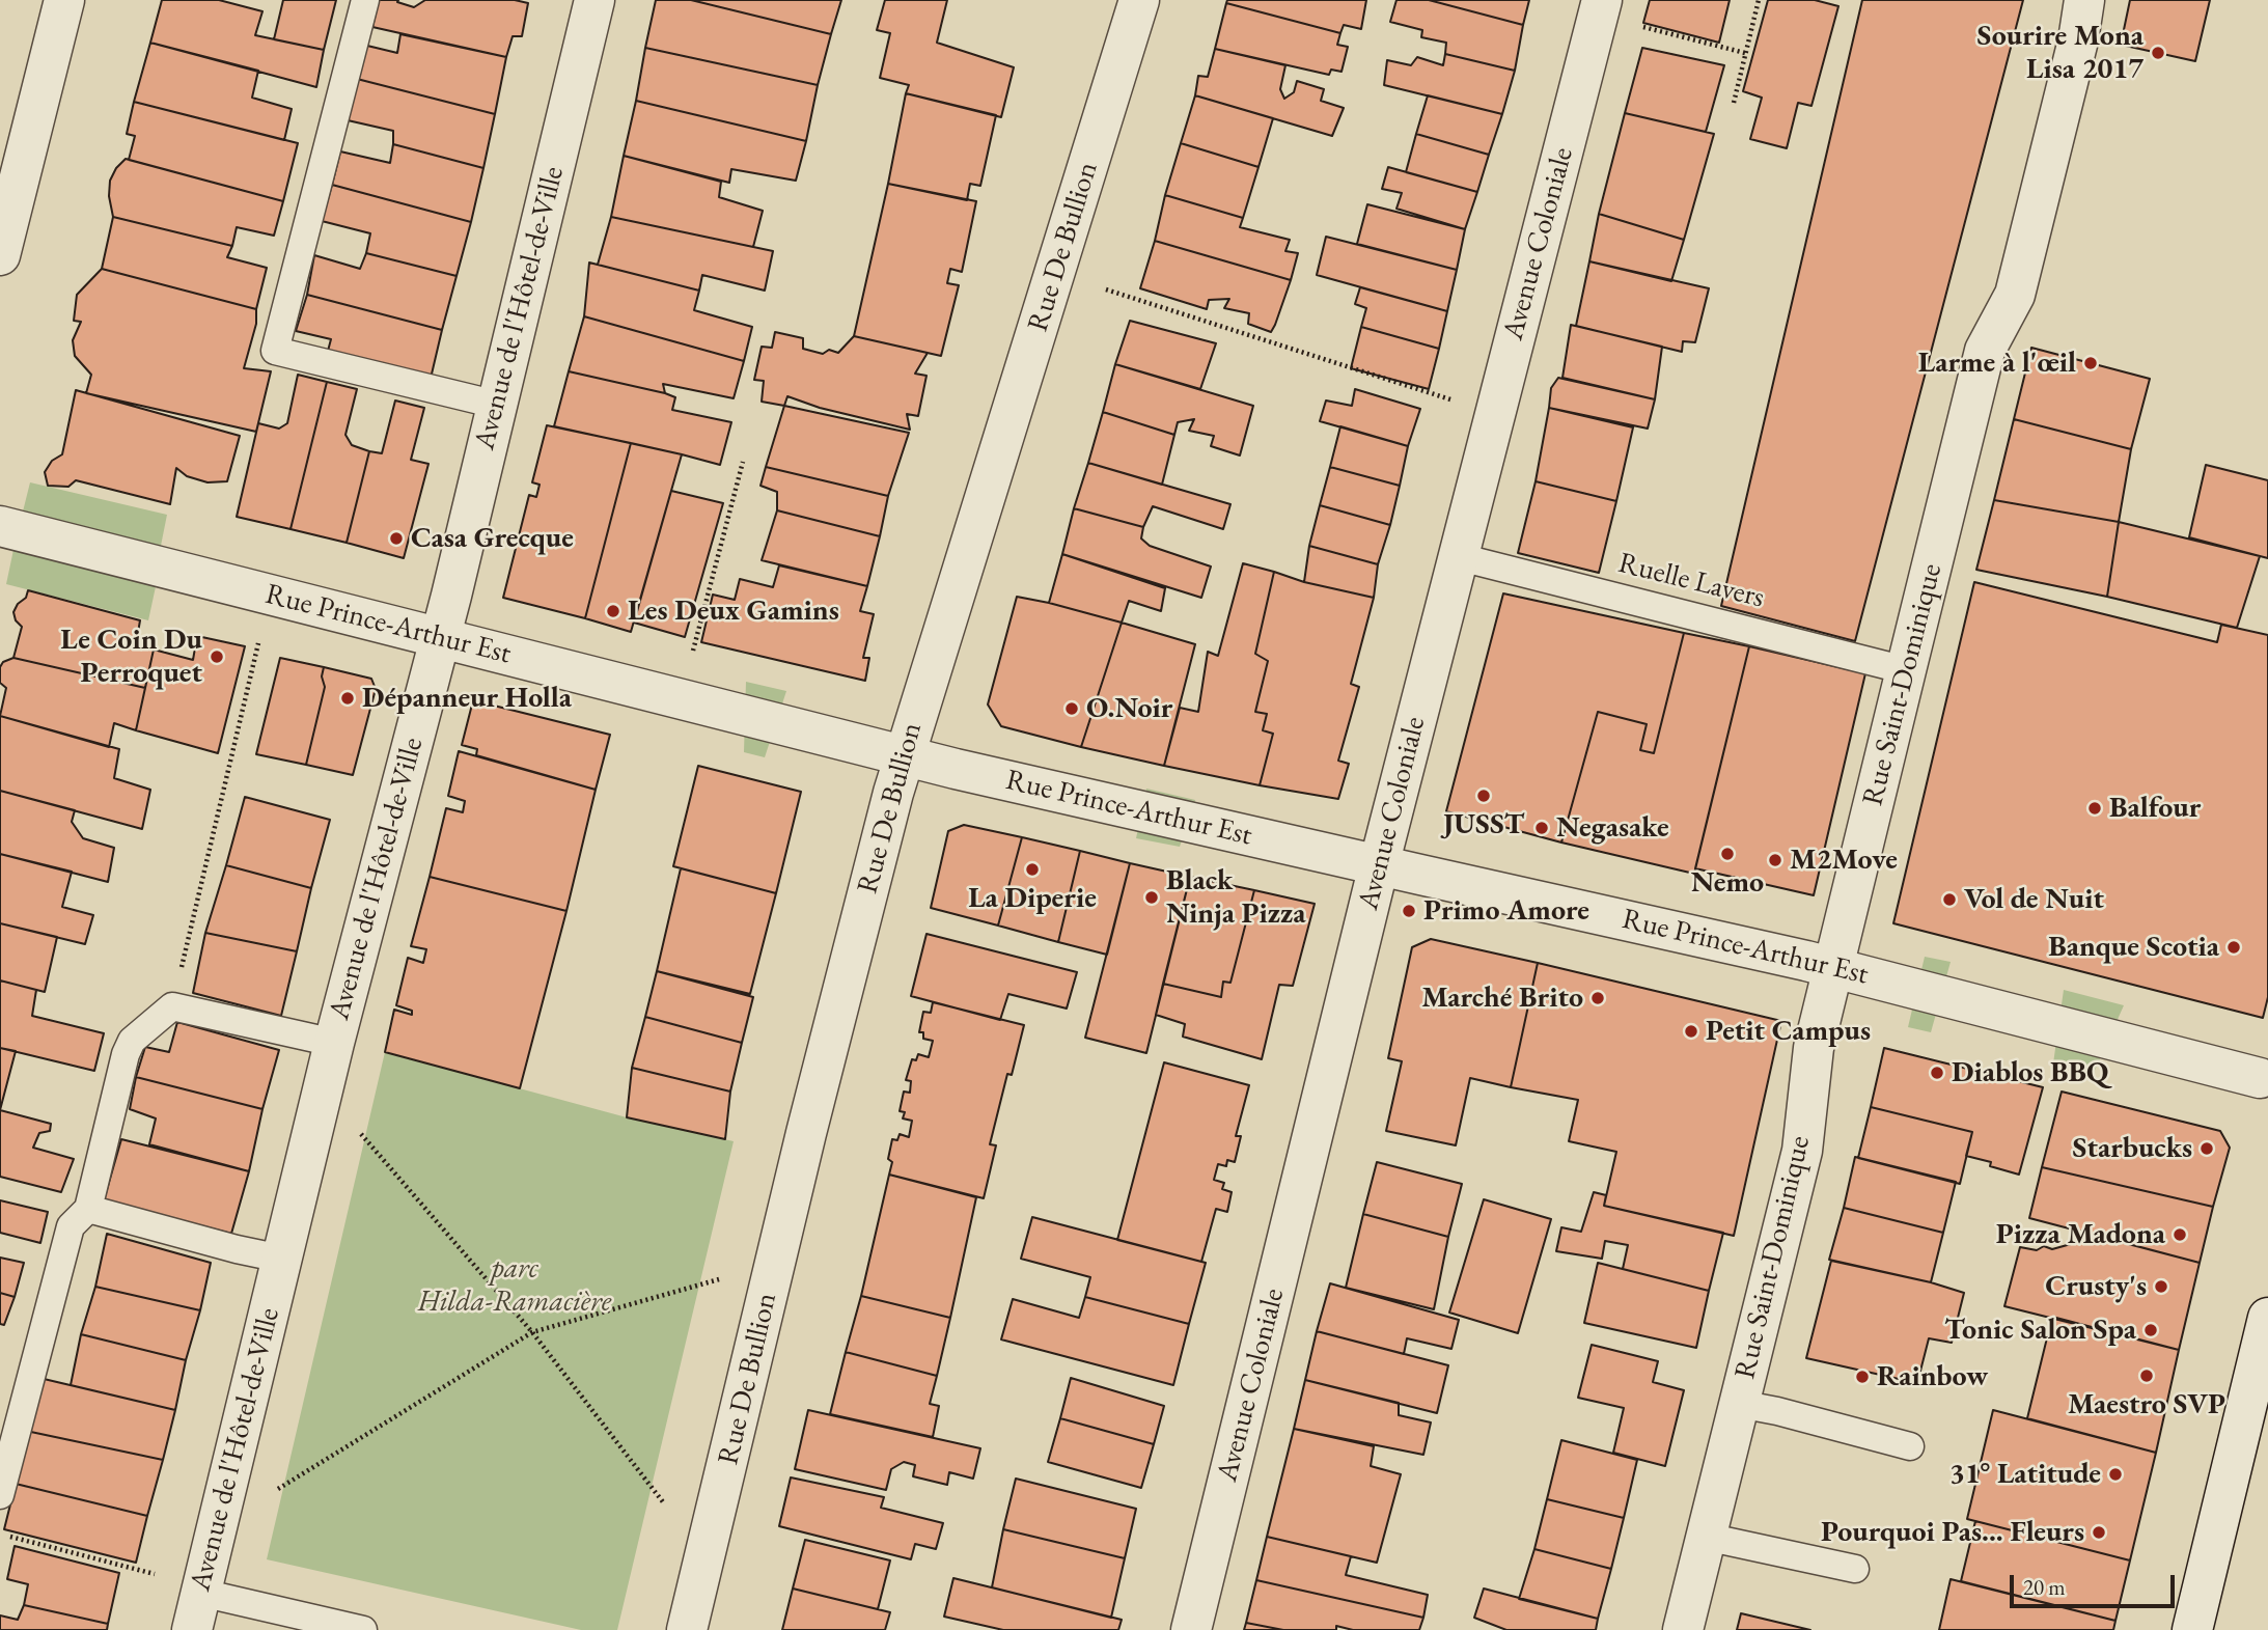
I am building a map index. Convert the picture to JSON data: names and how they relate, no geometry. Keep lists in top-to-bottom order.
{
  "streets": {
    "street": [
      "Avenue Coloniale",
      "Rue De Bullion",
      "Avenue de l'Hôtel-de-Ville",
      "Rue Prince-Arthur Est",
      "Rue Saint-Dominique"
    ],
    "lane": ["Ruelle Lavers"]
  },
  "crossings": [
    ["Avenue Coloniale", "Ruelle Lavers"],
    ["Avenue Coloniale", "Rue Prince-Arthur Est"],
    ["Rue De Bullion", "Rue Prince-Arthur Est"],
    ["Avenue de l'Hôtel-de-Ville", "Rue Prince-Arthur Est"],
    ["Ruelle Lavers", "Rue Saint-Dominique"],
    ["Rue Prince-Arthur Est", "Rue Saint-Dominique"]
  ],
  "parks": ["parc Hilda-Ramacière"],
  "places": [
    "Sourire Mona Lisa 2017",
    "Larme à l'œil",
    "Casa Grecque",
    "Les Deux Gamins",
    "Le Coin Du Perroquet",
    "Dépanneur Holla",
    "O.Noir",
    "JUSST",
    "Balfour",
    "Negasake",
    "Nemo",
    "M2Move",
    "La Diperie",
    "Black Ninja Pizza",
    "Vol de Nuit",
    "Primo Amore",
    "Banque Scotia",
    "Marché Brito",
    "Petit Campus",
    "Diablos BBQ",
    "Starbucks",
    "Pizza Madona",
    "Crusty's",
    "Tonic Salon Spa",
    "Maestro SVP",
    "Rainbow",
    "31° Latitude",
    "Pourquoi Pas... Fleurs"
  ],
  "scale_bar": "20 m"
}
